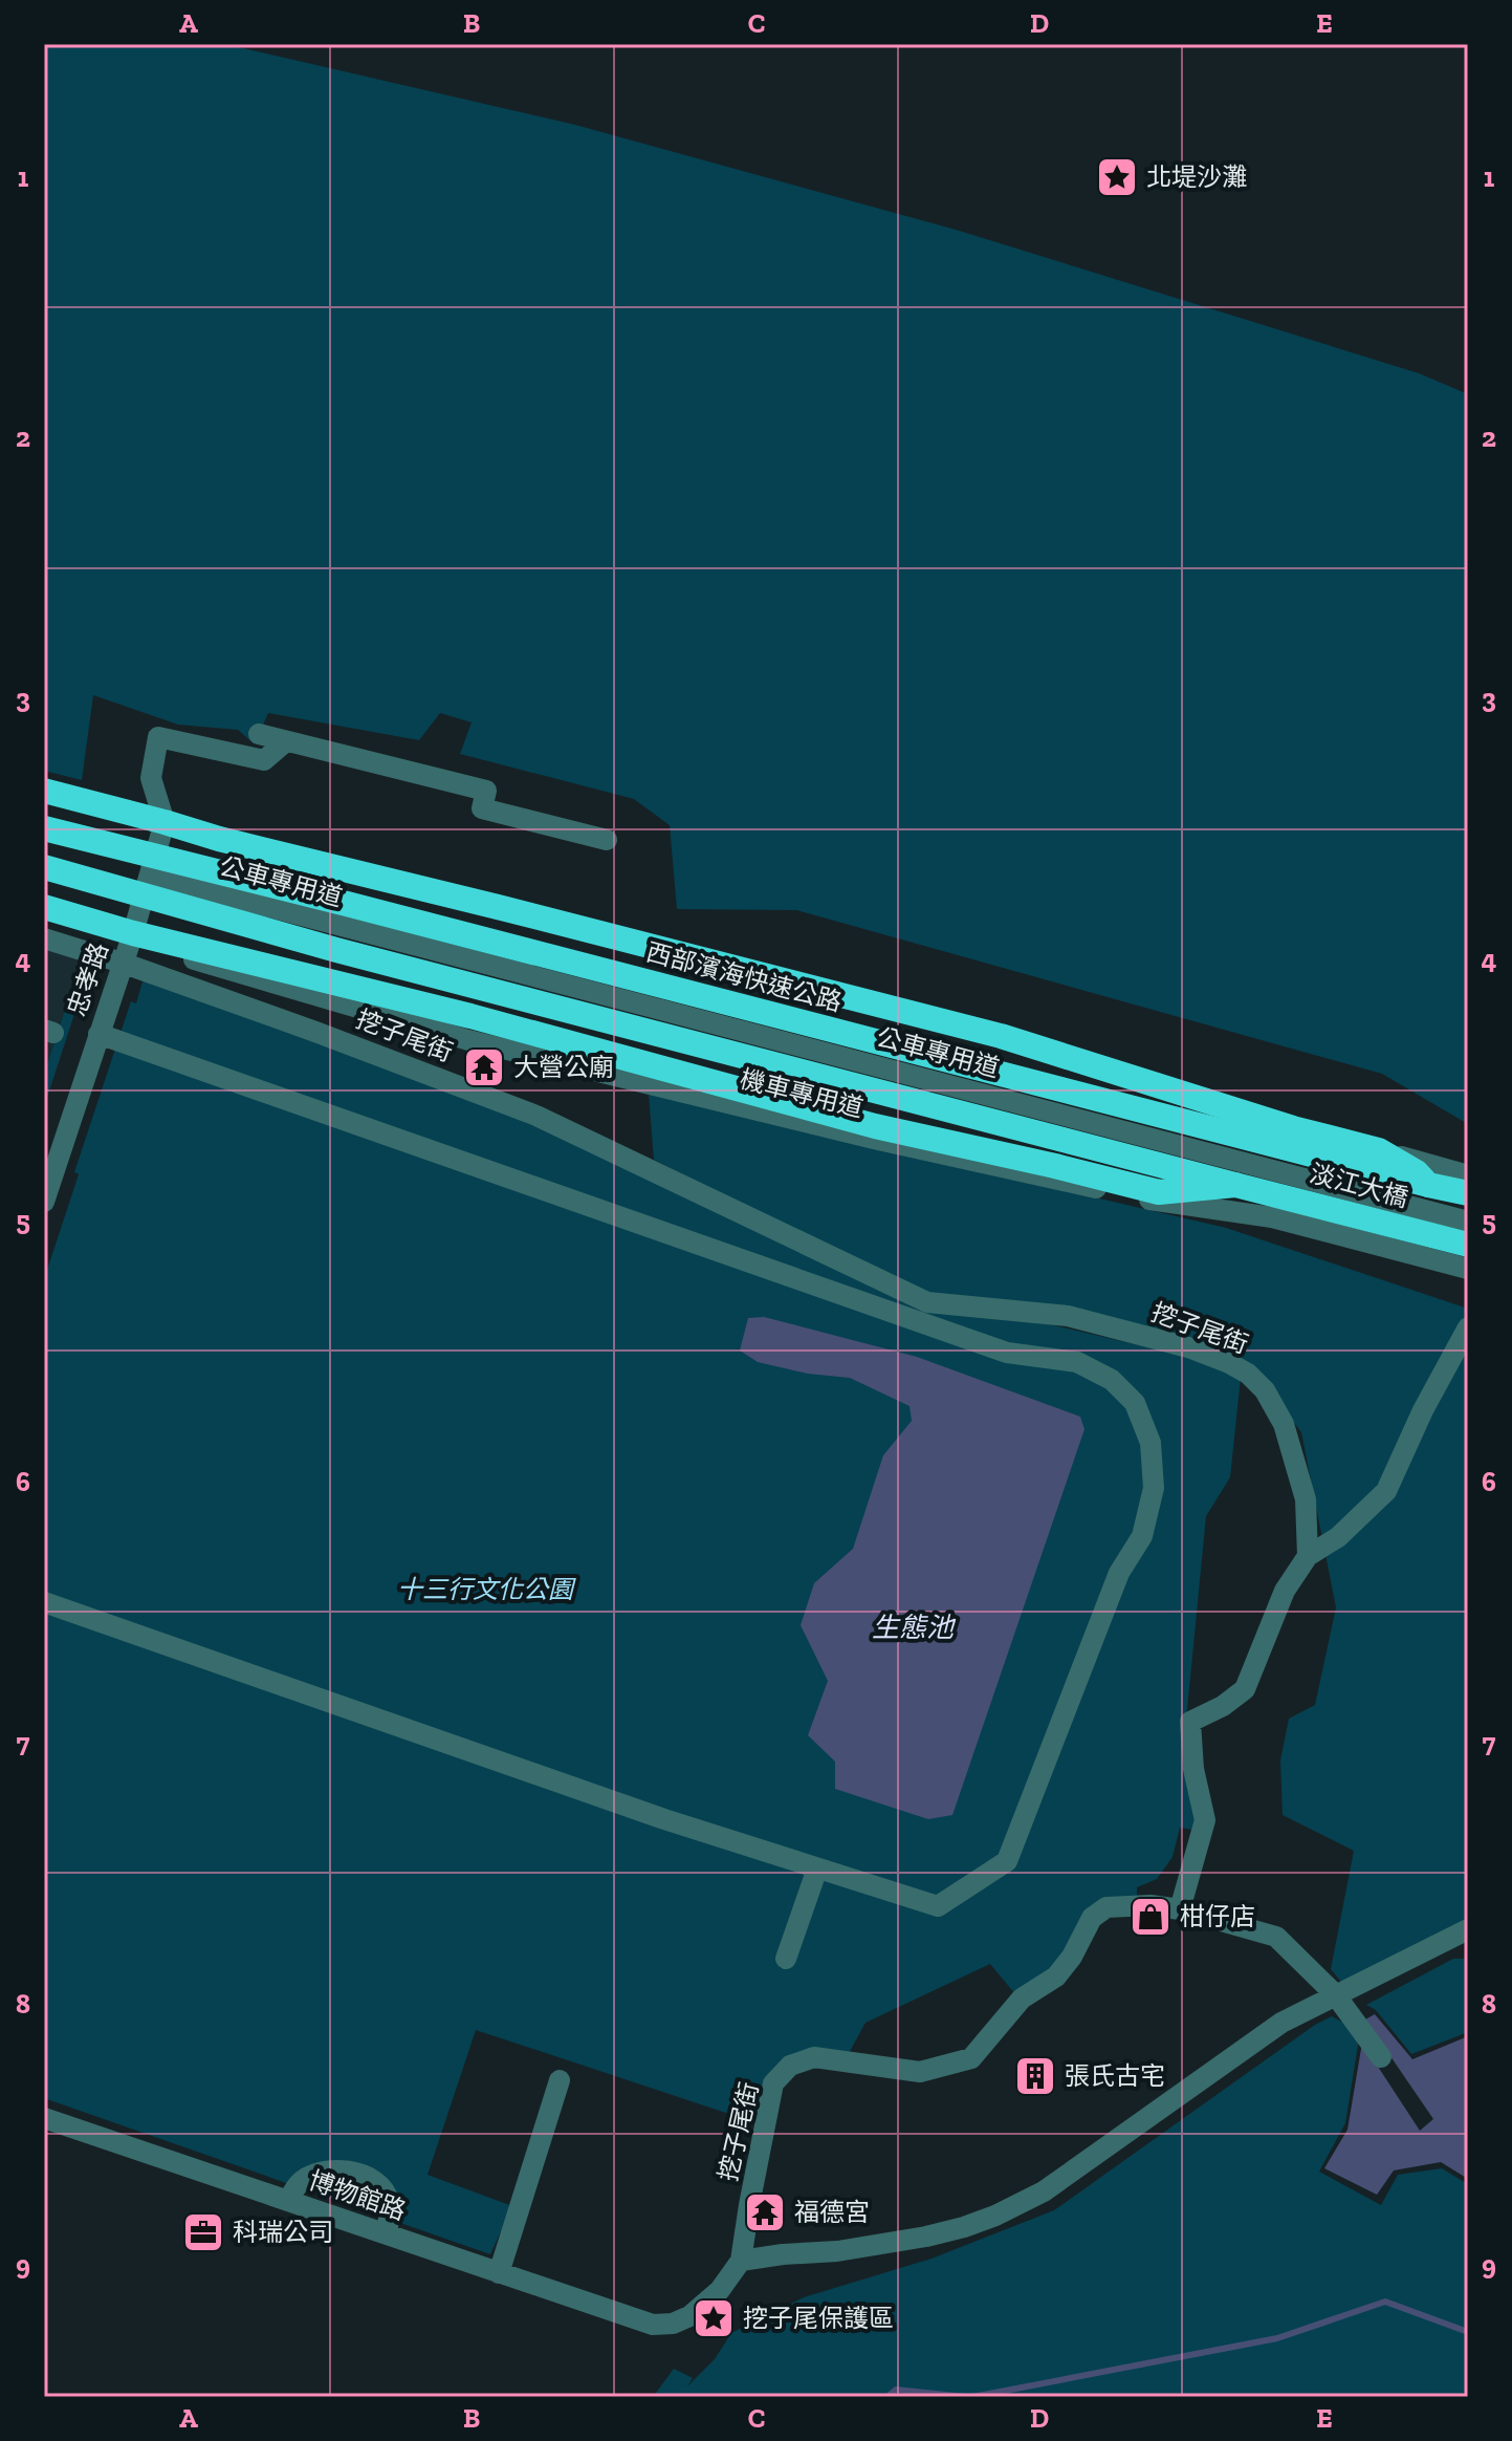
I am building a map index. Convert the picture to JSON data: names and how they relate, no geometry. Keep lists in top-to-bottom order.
{
  "streets": {
    "highway": ["西部濱海快速公路", "淡江大橋"],
    "street": [
      "公車專用道",
      "忠孝路",
      "挖子尾街",
      "機車專用道",
      "博物館路"
    ]
  },
  "crossings": [
    ["公車專用道", "忠孝路"],
    ["西部濱海快速公路", "淡江大橋"],
    ["忠孝路", "挖子尾街"],
    ["挖子尾街", "博物館路"]
  ],
  "water": ["生態池"],
  "parks": ["十三行文化公園"],
  "places": {
    "place": ["北堤沙灘", "挖子尾保護區"],
    "temple": ["大營公廟", "福德宮"],
    "shop": ["柑仔店"],
    "building": ["張氏古宅"],
    "office": ["科瑞公司"]
  },
  "grid": {
    "columns": [
      "A",
      "B",
      "C",
      "D",
      "E"
    ],
    "rows": [
      "1",
      "2",
      "3",
      "4",
      "5",
      "6",
      "7",
      "8",
      "9"
    ]
  }
}
